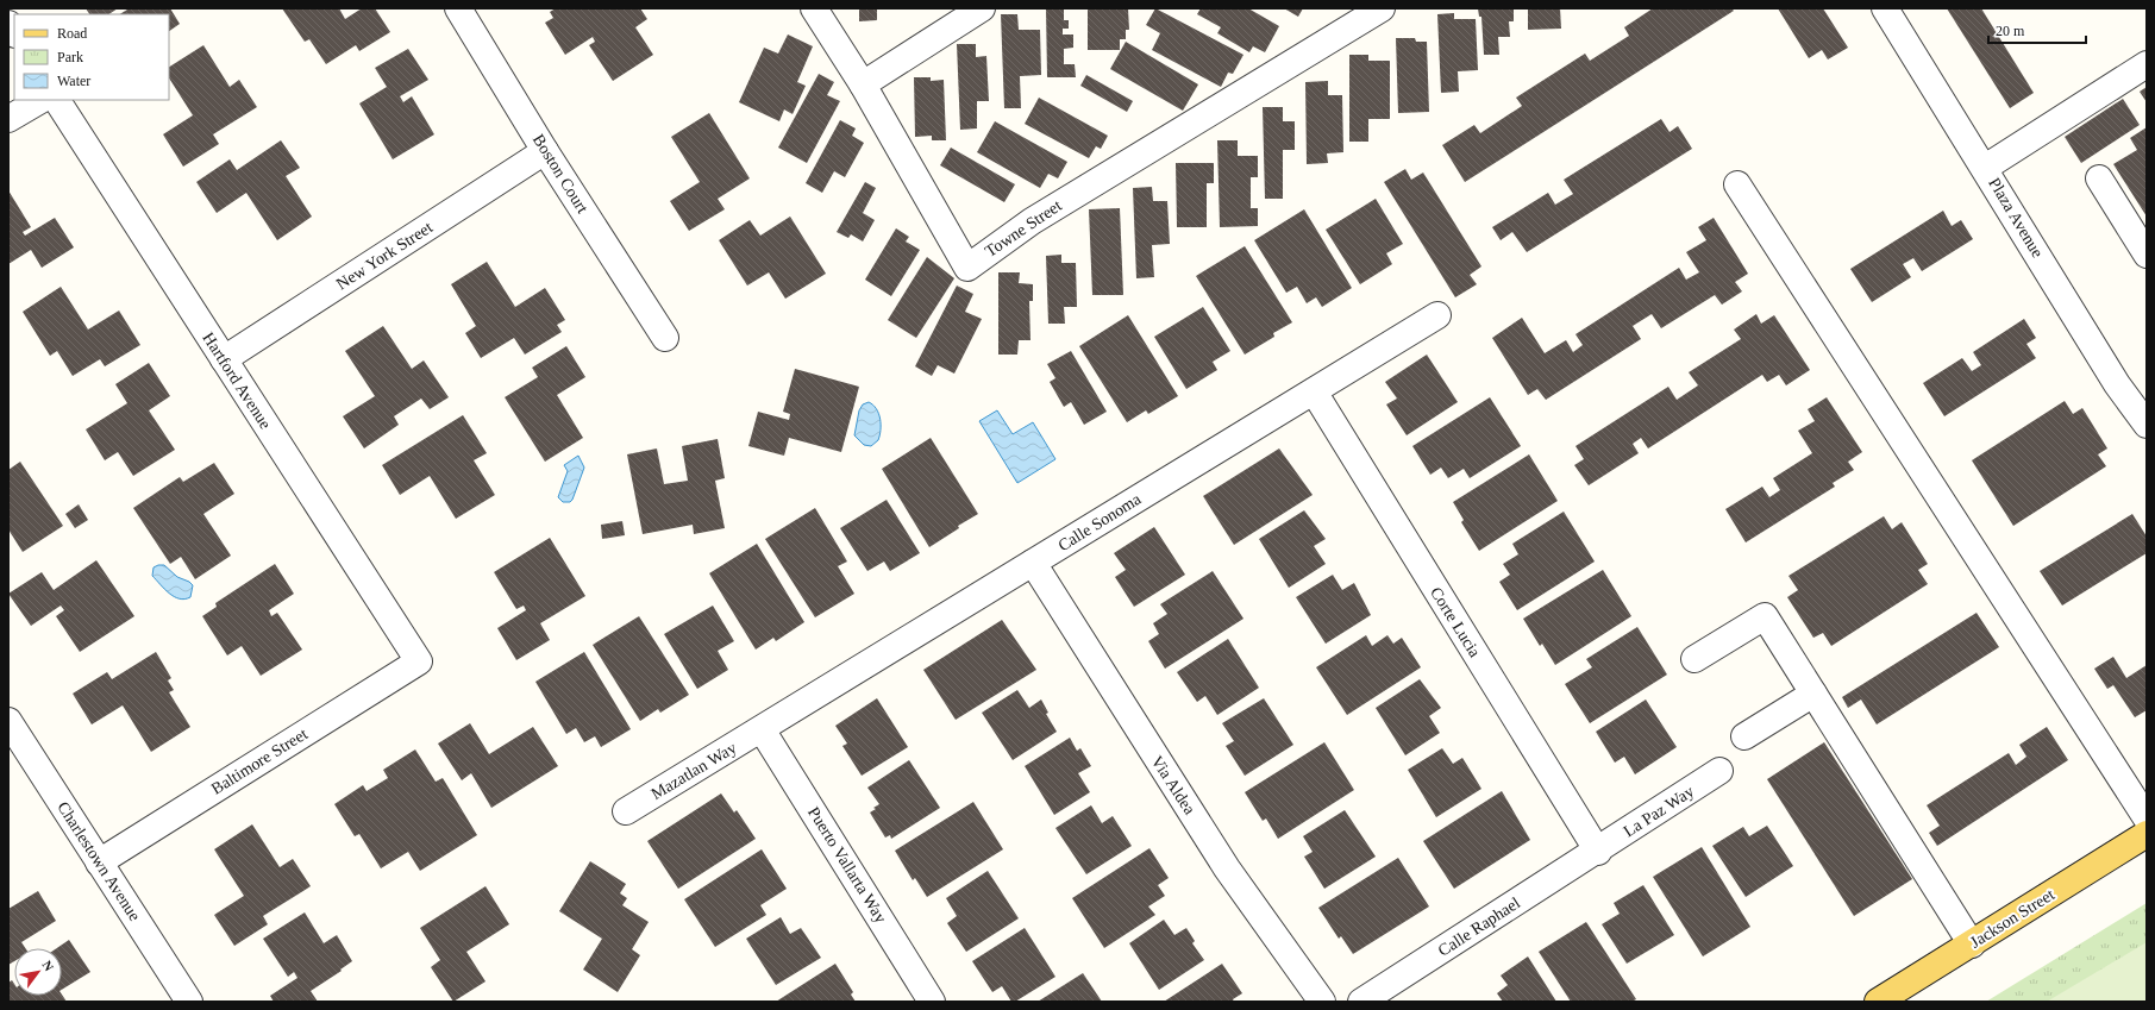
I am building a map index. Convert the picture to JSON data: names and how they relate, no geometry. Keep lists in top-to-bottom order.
{
  "streets": {
    "main road": ["Jackson Street"],
    "street": [
      "Boston Court",
      "Plaza Avenue",
      "Towne Street",
      "New York Street",
      "Hartford Avenue",
      "Calle Sonoma",
      "Corte Lucia",
      "Baltimore Street",
      "Mazatlan Way",
      "Via Aldea",
      "La Paz Way",
      "Charlestown Avenue",
      "Puerto Vallarta Way",
      "Calle Raphael"
    ]
  },
  "crossings": [
    ["Boston Court", "New York Street"],
    ["New York Street", "Hartford Avenue"],
    ["Hartford Avenue", "Baltimore Street"],
    ["Calle Sonoma", "Corte Lucia"],
    ["Calle Sonoma", "Mazatlan Way"],
    ["Calle Sonoma", "Via Aldea"],
    ["Calle Sonoma", "Puerto Vallarta Way"],
    ["Corte Lucia", "La Paz Way"],
    ["Corte Lucia", "Calle Raphael"],
    ["Baltimore Street", "Charlestown Avenue"],
    ["Mazatlan Way", "Puerto Vallarta Way"],
    ["La Paz Way", "Calle Raphael"]
  ],
  "legend": ["Road", "Park", "Water"],
  "scale_bar": "20 m",
  "north": "top right"
}
